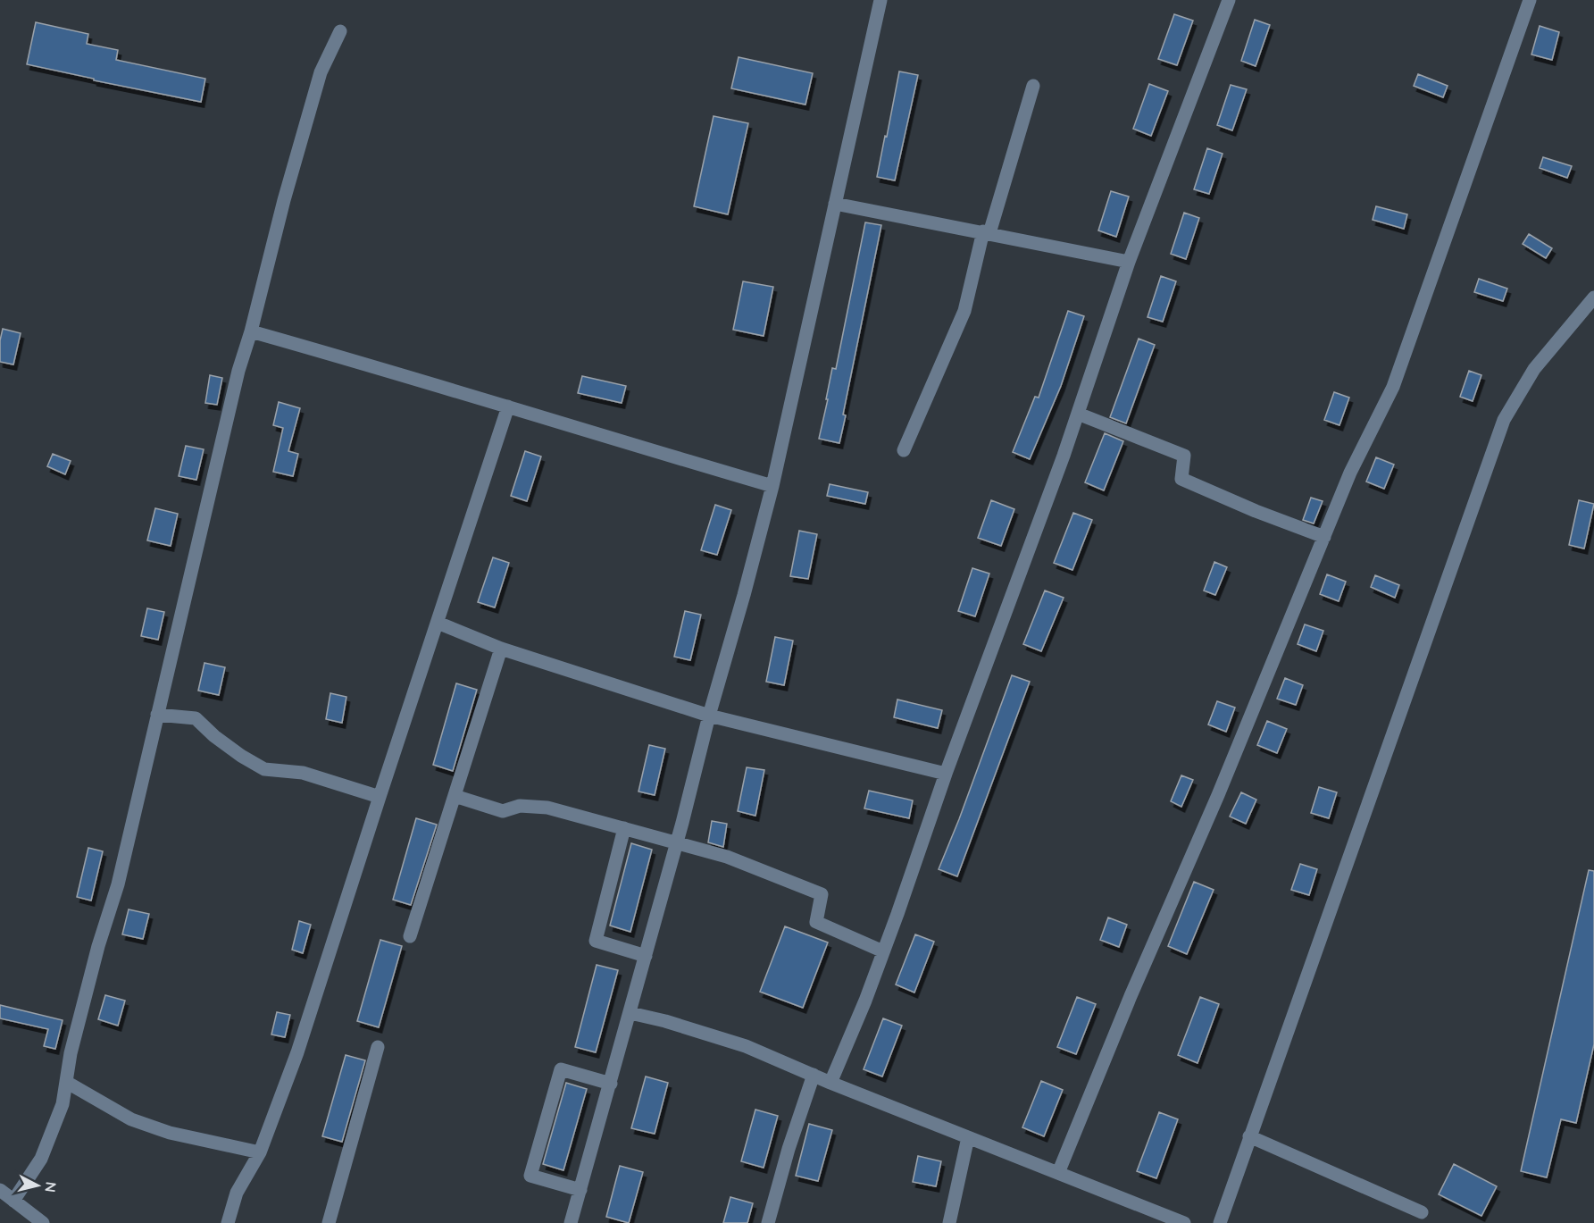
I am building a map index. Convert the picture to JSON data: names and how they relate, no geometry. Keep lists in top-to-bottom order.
{
  "north": "right"
}
